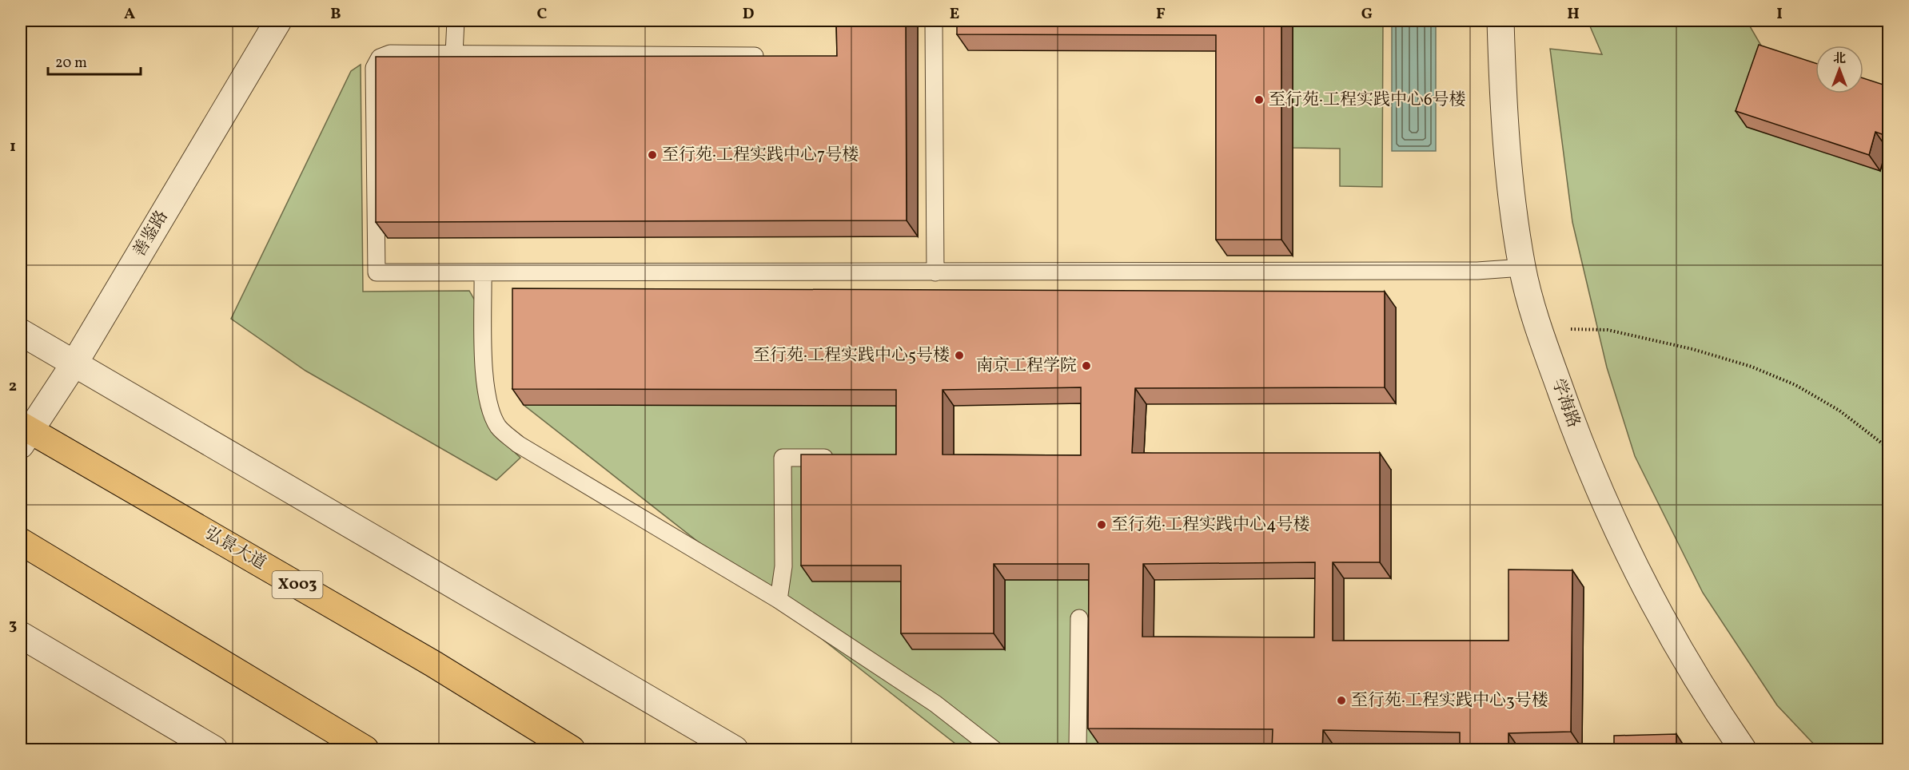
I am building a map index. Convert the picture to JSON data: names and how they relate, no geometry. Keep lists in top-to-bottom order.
{
  "streets": {
    "main road": ["弘景大道", "X003"],
    "street": ["善鉴路", "学海路"]
  },
  "crossings": [
    ["善鉴路", "弘景大道"]
  ],
  "places": [
    "至行苑·工程实践中心6号楼",
    "至行苑·工程实践中心7号楼",
    "至行苑·工程实践中心5号楼",
    "南京工程学院",
    "至行苑·工程实践中心4号楼",
    "至行苑·工程实践中心3号楼"
  ],
  "scale_bar": "20 m",
  "north": "top",
  "grid": {
    "columns": [
      "A",
      "B",
      "C",
      "D",
      "E",
      "F",
      "G",
      "H",
      "I"
    ],
    "rows": ["1", "2", "3"]
  }
}
